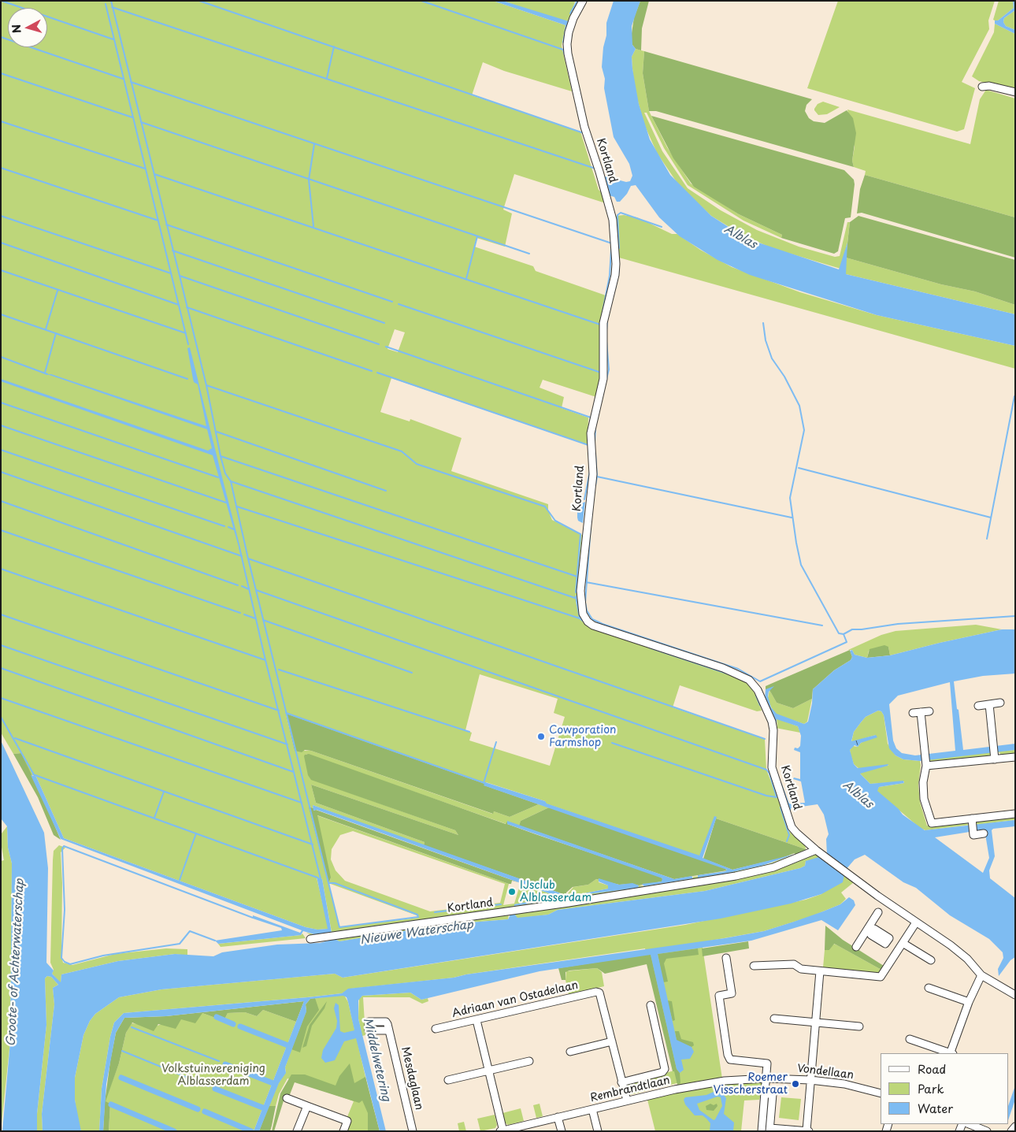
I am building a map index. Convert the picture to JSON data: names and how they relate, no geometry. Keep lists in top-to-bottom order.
{
  "streets": {
    "street": [
      "Kortland",
      "Adriaan van Ostadelaan",
      "Vondellaan",
      "Mesdaglaan",
      "Rembrandtlaan"
    ]
  },
  "crossings": [
    ["Vondellaan", "Rembrandtlaan"]
  ],
  "water": [
    "Alblas",
    "Nieuwe Waterschap",
    "Groote- of Achterwaterschap",
    "Middelwetering"
  ],
  "parks": ["Volkstuinvereniging Alblasserdam"],
  "places": ["Cowporation Farmshop", "IJsclub Alblasserdam", "Roemer Visscherstraat"],
  "legend": ["Road", "Park", "Water"],
  "north": "left"
}
